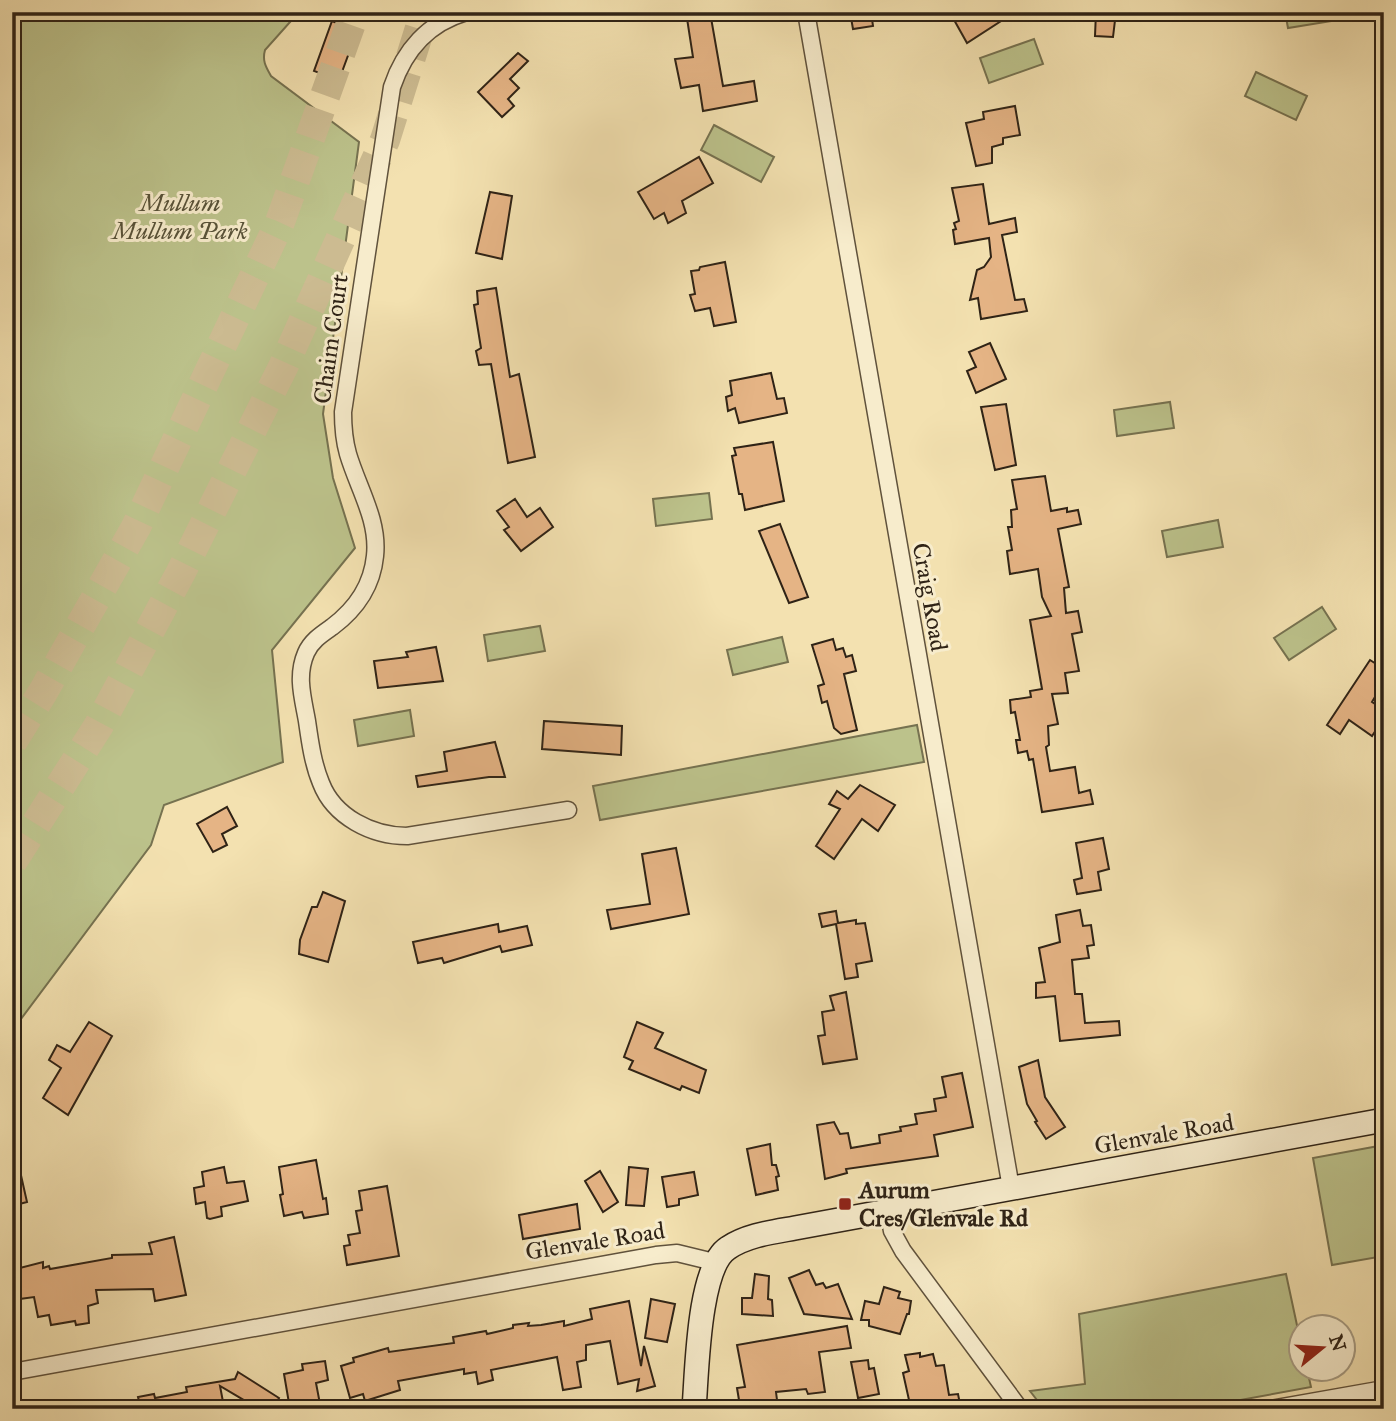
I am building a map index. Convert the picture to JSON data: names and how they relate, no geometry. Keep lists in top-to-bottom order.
{
  "streets": {
    "street": ["Chaim Court", "Craig Road", "Glenvale Road"]
  },
  "crossings": [
    ["Craig Road", "Glenvale Road"]
  ],
  "parks": ["Mullum Mullum Park"],
  "places": {
    "transit": ["Aurum Cres/Glenvale Rd"]
  },
  "north": "right"
}
